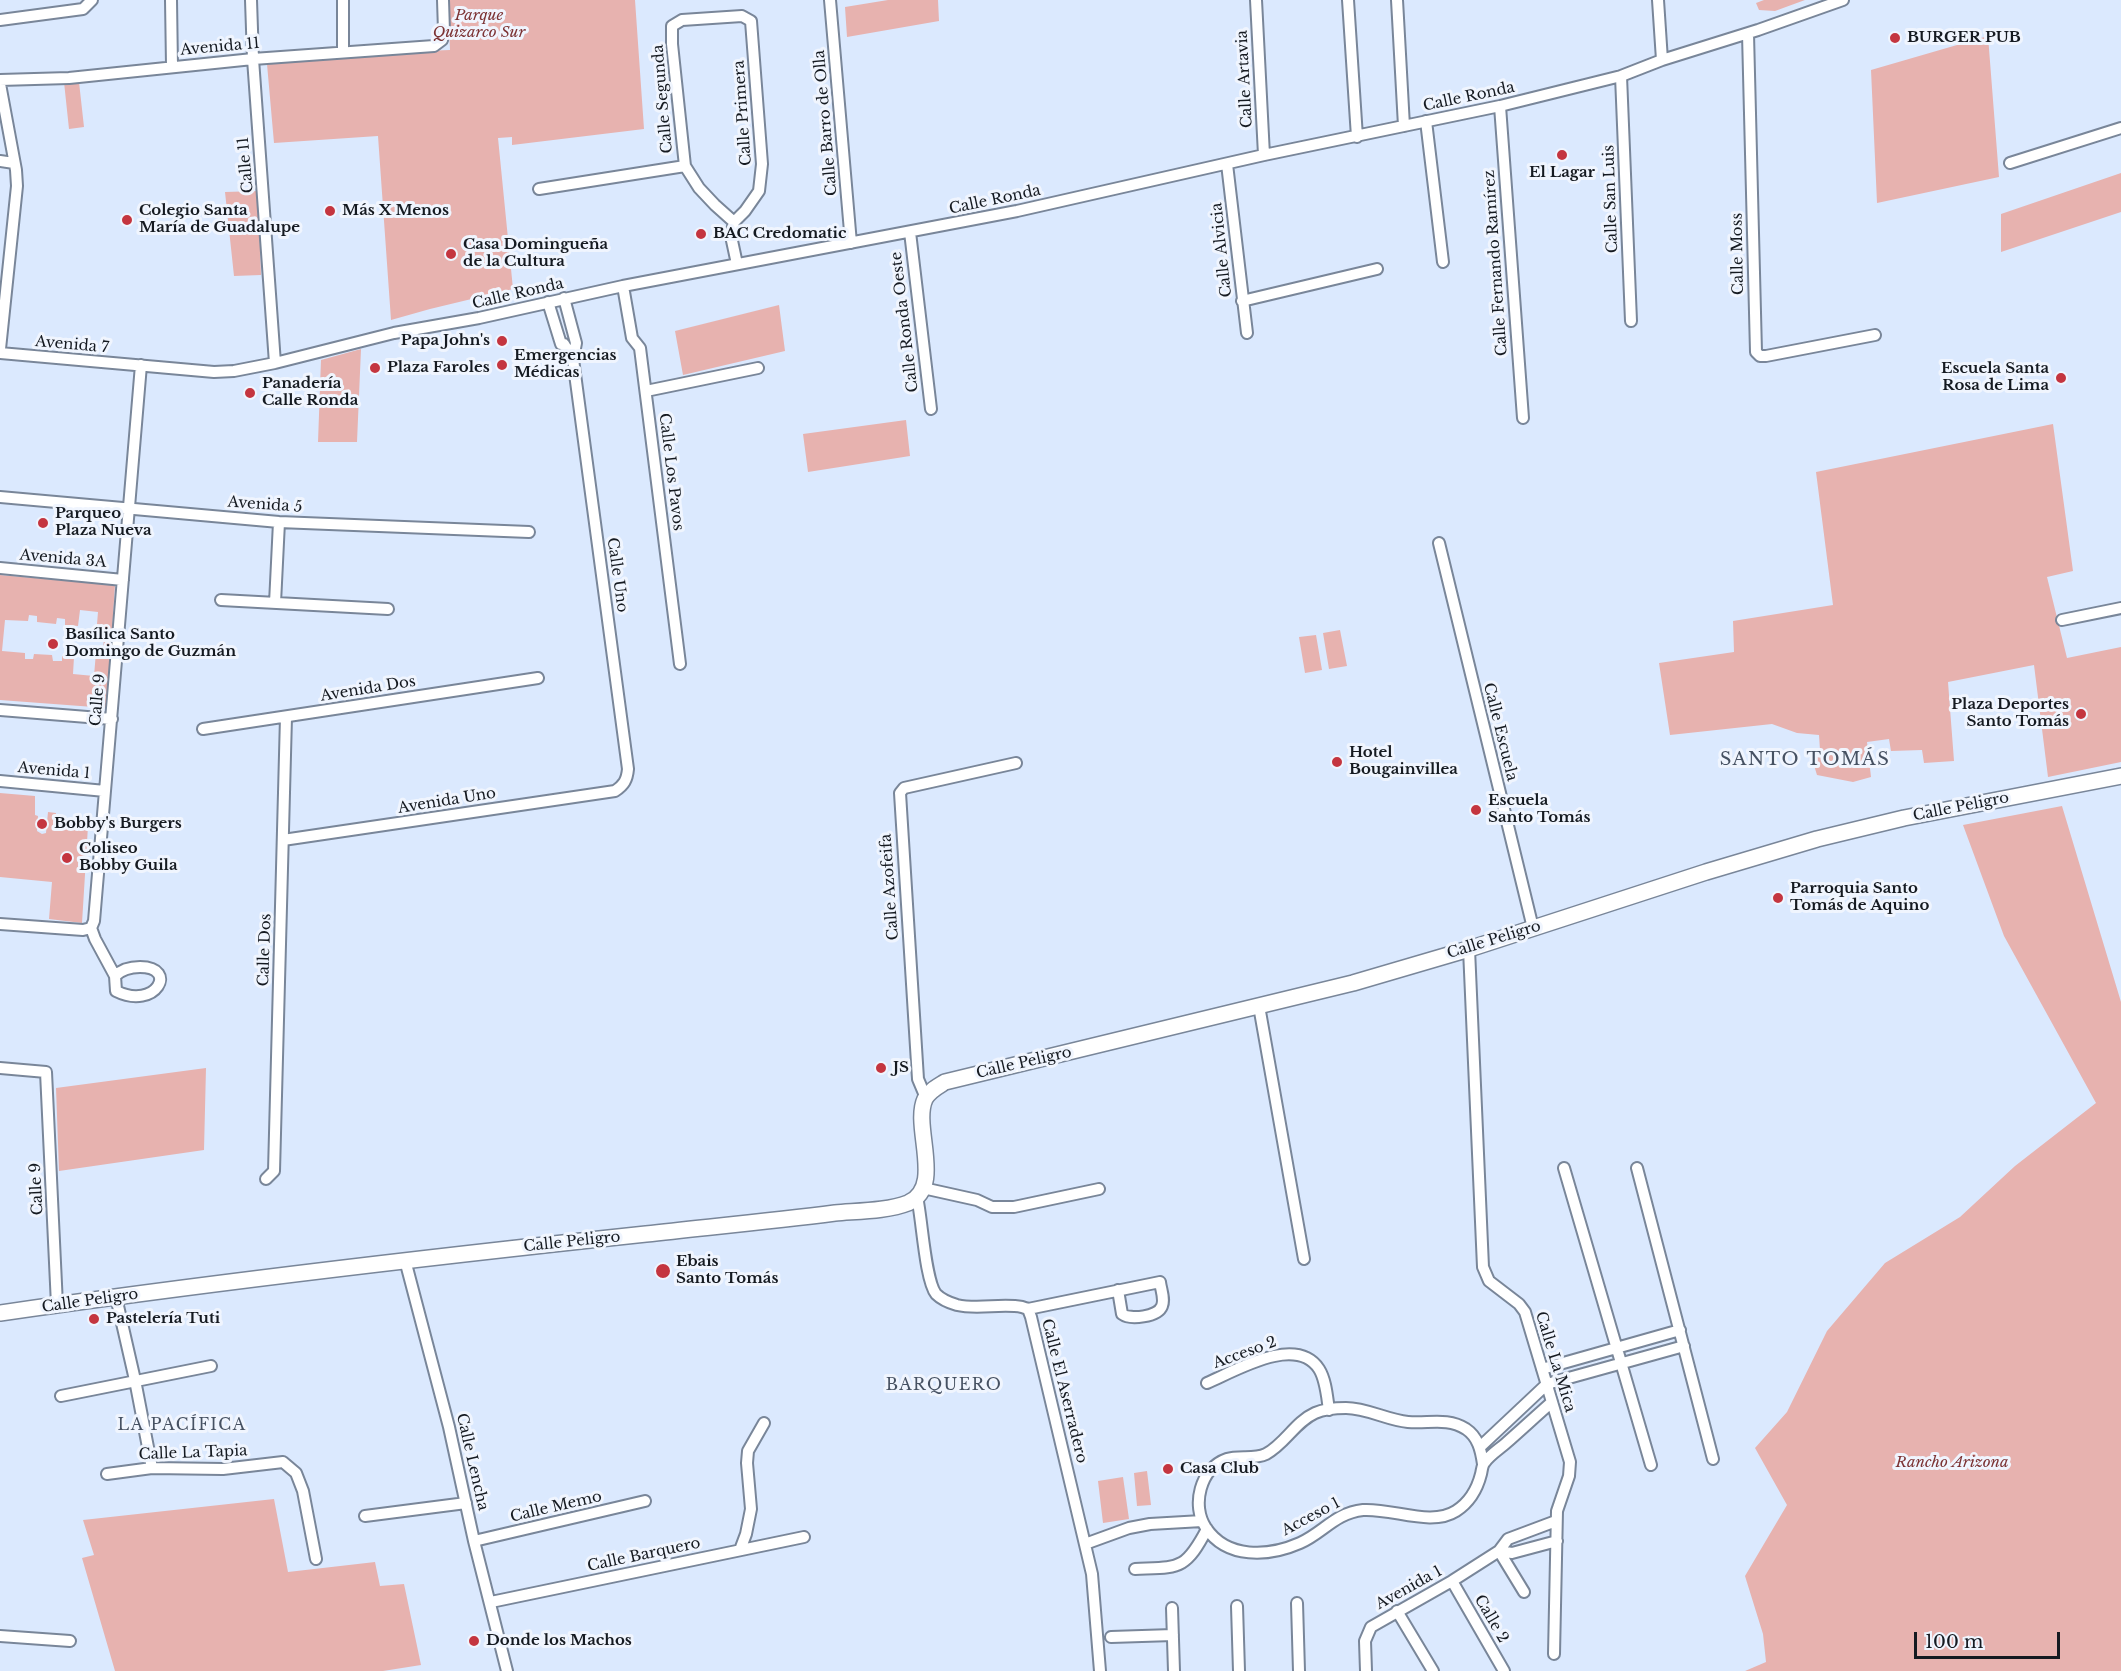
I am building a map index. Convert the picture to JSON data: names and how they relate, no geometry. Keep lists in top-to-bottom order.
{
  "streets": {
    "main road": ["Calle Peligro"],
    "street": [
      "Avenida 11",
      "Calle Artavia",
      "Calle Ronda",
      "Calle Segunda",
      "Calle Primera",
      "Calle Barro de Olla",
      "Calle 11",
      "Calle San Luis",
      "Calle Alvicia",
      "Calle Moss",
      "Calle Fernando Ramírez",
      "Calle Ronda Oeste",
      "Avenida 7",
      "Calle Los Pavos",
      "Avenida 5",
      "Avenida 3A",
      "Calle Uno",
      "Avenida Dos",
      "Calle 9",
      "Calle Escuela",
      "Avenida 1",
      "Avenida Uno",
      "Calle Azofeifa",
      "Calle Dos",
      "Acceso 2",
      "Calle La Mica",
      "Calle El Aserradero",
      "Calle La Tapia",
      "Calle Lencha",
      "Calle Memo",
      "Acceso 1",
      "Calle Barquero",
      "Calle 2"
    ]
  },
  "crossings": [
    ["Avenida 11", "Calle 11"],
    ["Calle Artavia", "Calle Ronda"],
    ["Calle Ronda", "Calle Barro de Olla"],
    ["Calle Ronda", "Calle 11"],
    ["Calle Ronda", "Calle San Luis"],
    ["Calle Ronda", "Calle Alvicia"],
    ["Calle Ronda", "Calle Moss"],
    ["Calle Ronda", "Calle Fernando Ramírez"],
    ["Calle Ronda", "Calle Ronda Oeste"],
    ["Calle Ronda", "Avenida 7"],
    ["Calle Ronda", "Calle Los Pavos"],
    ["Calle Ronda", "Calle Uno"],
    ["Calle Ronda", "Calle 9"],
    ["Calle Segunda", "Calle Primera"],
    ["Avenida 7", "Calle 9"],
    ["Avenida 5", "Calle 9"],
    ["Avenida 3A", "Calle 9"],
    ["Calle Uno", "Avenida Uno"],
    ["Avenida Dos", "Calle Dos"],
    ["Calle 9", "Avenida 1"],
    ["Calle 9", "Calle Peligro"],
    ["Calle Escuela", "Calle Peligro"],
    ["Avenida 1", "Calle La Mica"],
    ["Avenida 1", "Calle 2"],
    ["Avenida Uno", "Calle Dos"],
    ["Calle Peligro", "Calle Azofeifa"],
    ["Calle Peligro", "Calle La Mica"],
    ["Calle Peligro", "Calle El Aserradero"],
    ["Calle Peligro", "Calle Lencha"],
    ["Calle Lencha", "Calle Memo"],
    ["Calle Lencha", "Calle Barquero"]
  ],
  "districts": ["SANTO TOMÁS", "BARQUERO", "LA PACÍFICA"],
  "parks": ["Parque Quizarco Sur", "Rancho Arizona"],
  "places": [
    "BURGER PUB",
    "El Lagar",
    "Más X Menos",
    "Colegio Santa María de Guadalupe",
    "BAC Credomatic",
    "Casa Domingueña de la Cultura",
    "Papa John's",
    "Emergencias Médicas",
    "Plaza Faroles",
    "Escuela Santa Rosa de Lima",
    "Panadería Calle Ronda",
    "Parqueo Plaza Nueva",
    "Basílica Santo Domingo de Guzmán",
    "Plaza Deportes Santo Tomás",
    "Hotel Bougainvillea",
    "Escuela Santo Tomás",
    "Bobby's Burgers",
    "Coliseo Bobby Guila",
    "Parroquia Santo Tomás de Aquino",
    "JS",
    "Ebais Santo Tomás",
    "Pastelería Tuti",
    "Casa Club",
    "Donde los Machos"
  ],
  "scale_bar": "100 m"
}
